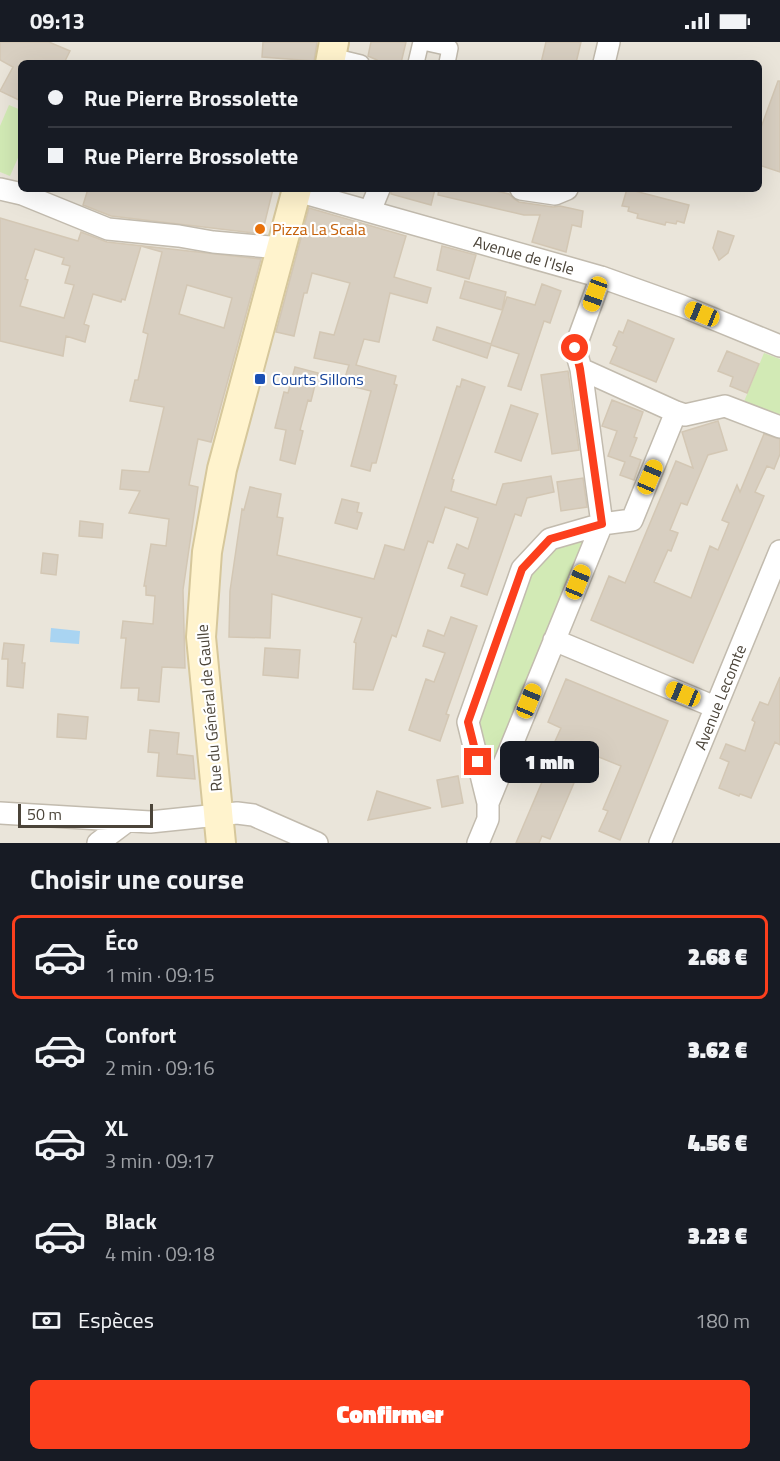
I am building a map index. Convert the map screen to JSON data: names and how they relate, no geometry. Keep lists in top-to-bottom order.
{
  "streets": {
    "main road": ["Rue du Général de Gaulle"],
    "street": ["Avenue de l'Isle", "Avenue Lecomte"]
  },
  "places": {
    "other": ["Pizza La Scala"],
    "transit": ["Courts Sillons"]
  },
  "scale_bar": "50 m",
  "page": {
    "status": "09:13",
    "banner": ["Rue Pierre Brossolette", "Rue Pierre Brossolette"],
    "bubble": "1 min",
    "scale": "50 m",
    "heading": "Choisir une course",
    "list": [
      {
        "name": "Éco",
        "note": "1 min · 09:15",
        "value": "2.68 €"
      },
      {
        "name": "Confort",
        "note": "2 min · 09:16",
        "value": "3.62 €"
      },
      {
        "name": "XL",
        "note": "3 min · 09:17",
        "value": "4.56 €"
      },
      {
        "name": "Black",
        "note": "4 min · 09:18",
        "value": "3.23 €"
      }
    ],
    "pay": ["Espèces", "180 m"],
    "buttons": "Confirmer"
  }
}
